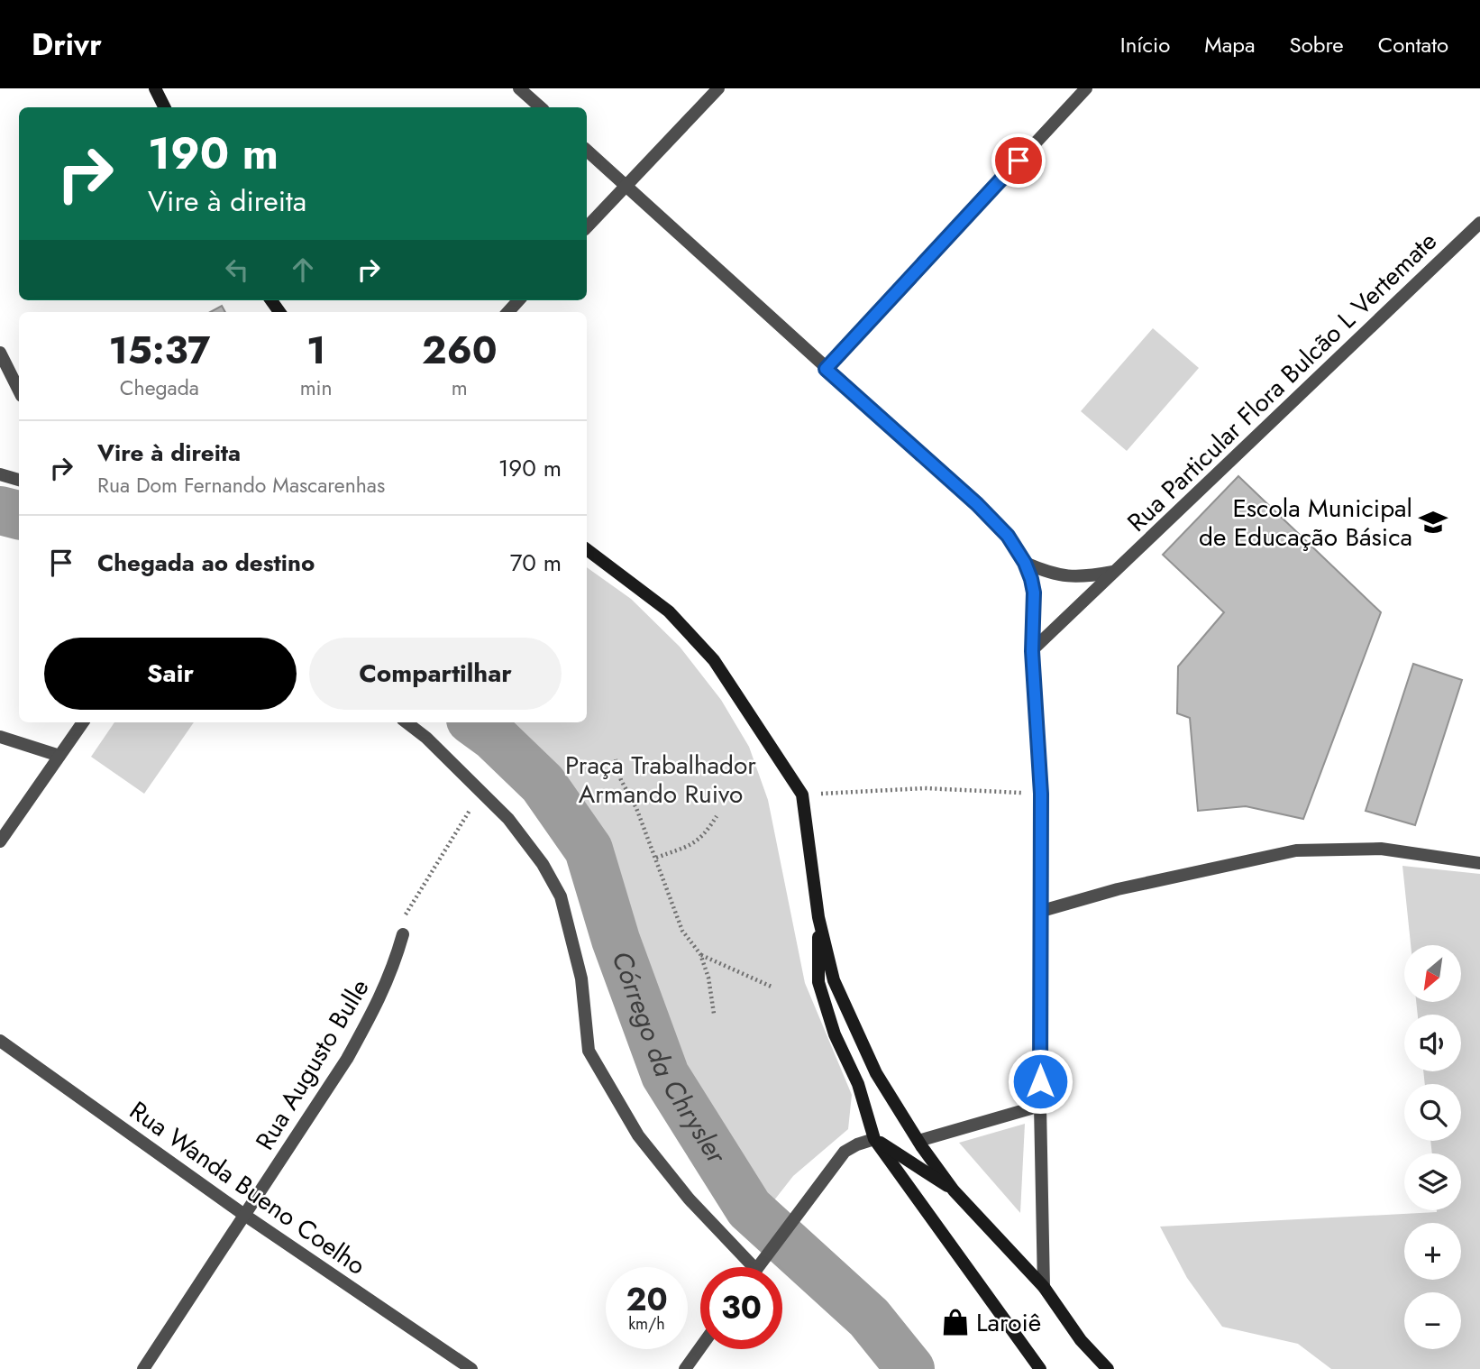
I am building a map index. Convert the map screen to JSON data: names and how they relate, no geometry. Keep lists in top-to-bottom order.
{
  "streets": {
    "street": ["Rua Particular Flora Bulcão L Vertemate", "Rua Augusto Bulle", "Rua Wanda Bueno Coelho"]
  },
  "crossings": [
    ["Rua Augusto Bulle", "Rua Wanda Bueno Coelho"]
  ],
  "water": ["Córrego da Chrysler"],
  "parks": ["Praça Trabalhador Armando Ruivo"],
  "places": {
    "school or university": ["Escola Municipal de Educação Básica"],
    "shop": ["Laroiê"]
  },
  "north": "bottom left",
  "page": {
    "header": "Drivr",
    "nav": [
      "Início",
      "Mapa",
      "Sobre",
      "Contato"
    ],
    "turn": ["190 m", "Vire à direita"],
    "eta": [
      "15:37",
      "Chegada",
      "1",
      "min",
      "260",
      "m"
    ],
    "list": [
      {
        "name": "Vire à direita",
        "note": "Rua Dom Fernando Mascarenhas",
        "value": "190 m"
      },
      {
        "name": "Chegada ao destino",
        "value": "70 m"
      }
    ],
    "buttons": ["Sair", "Compartilhar"],
    "map_buttons": ["+", "−"],
    "speed": "20 km/h",
    "limit": "30"
  }
}
